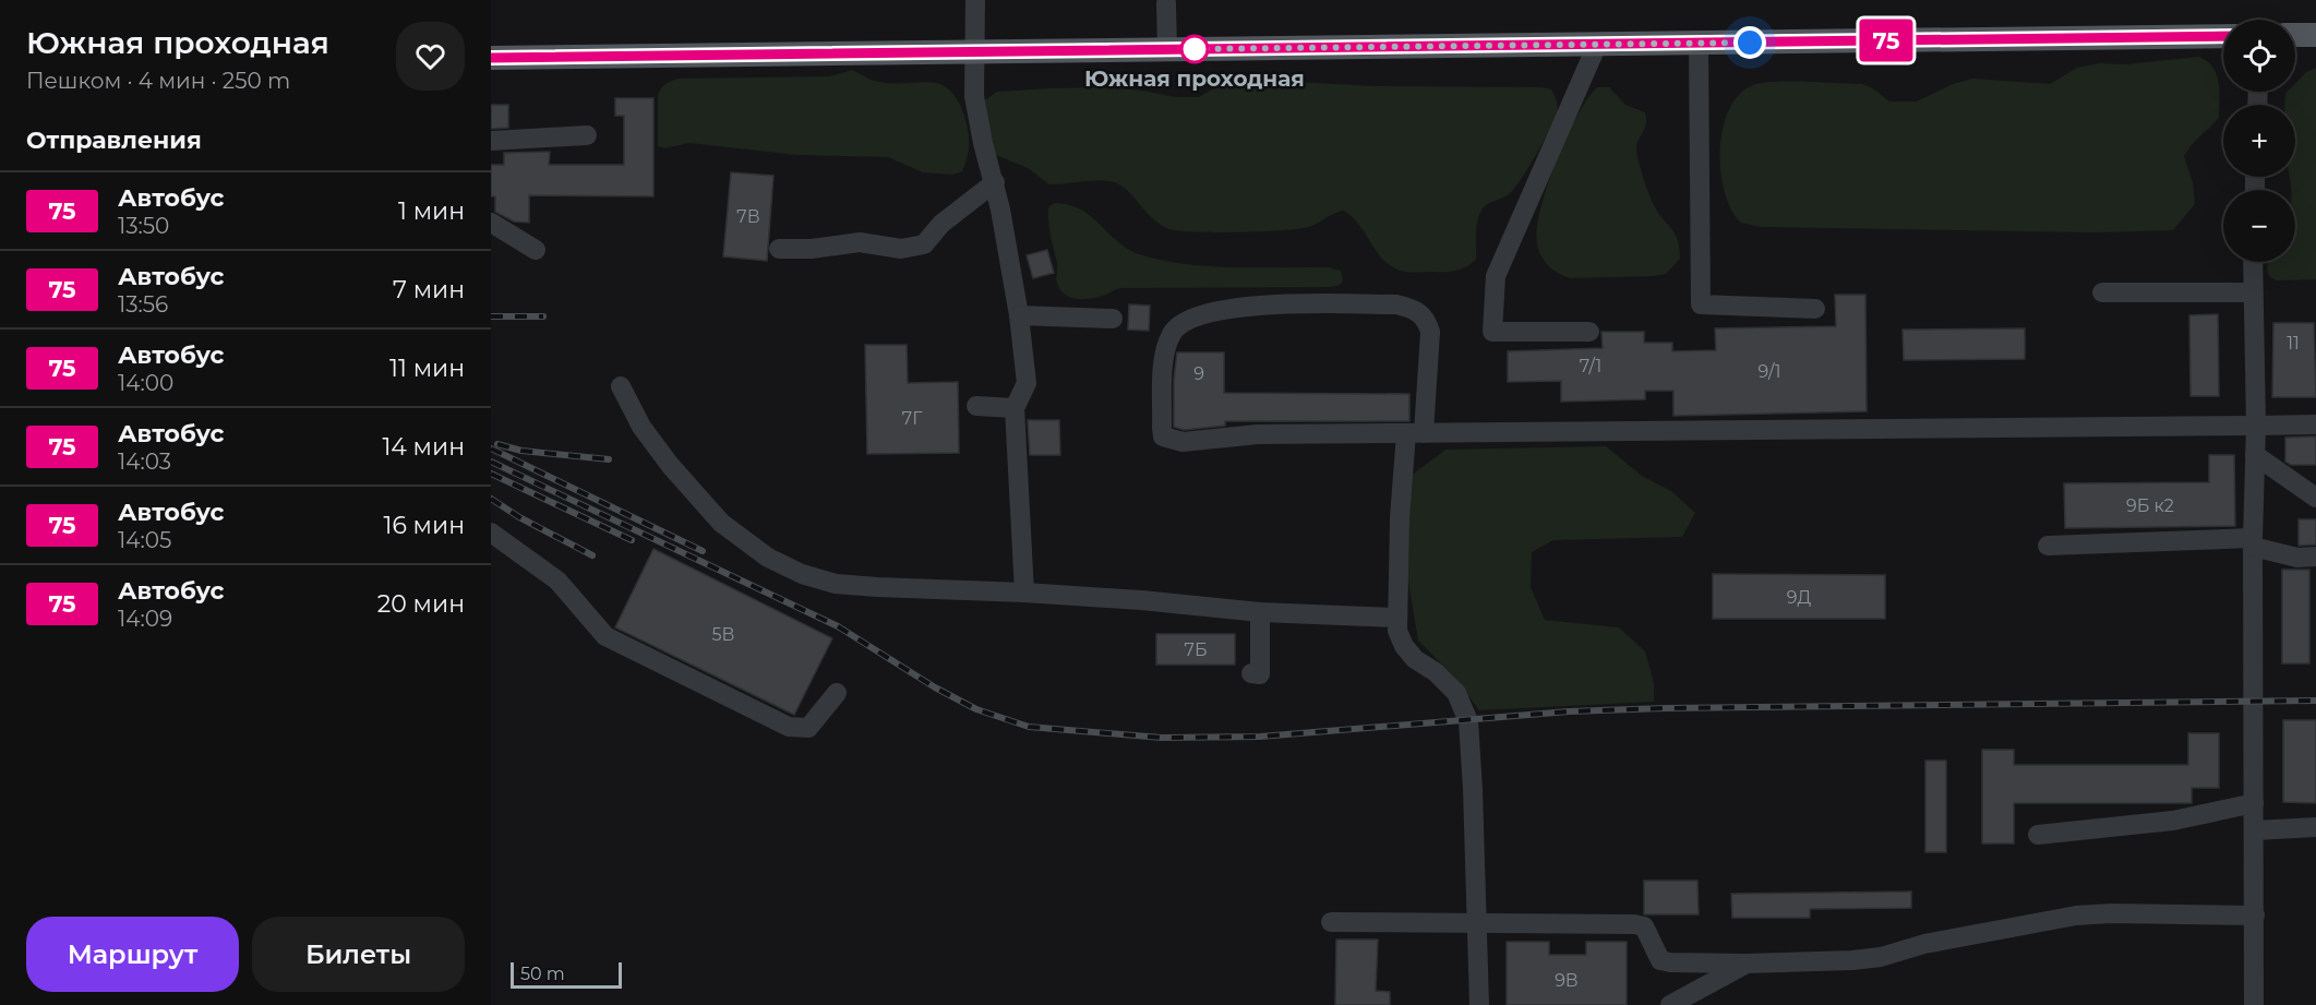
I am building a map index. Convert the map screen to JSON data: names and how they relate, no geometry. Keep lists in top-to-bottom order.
{
  "places": ["Южная проходная"],
  "lines": ["bus line 75"],
  "house_numbers": [
    "7В",
    "11",
    "7/1",
    "9/1",
    "9",
    "7Г",
    "9Б к2",
    "9Д",
    "5В",
    "7Б",
    "9В"
  ],
  "scale_bar": "50 m",
  "page": {
    "heading": [
      ["Южная проходная", "Пешком · 4 мин · 250 m"],
      "Отправления"
    ],
    "on_map": "75",
    "map_buttons": ["+", "−"],
    "list": [
      {
        "mark": "75",
        "name": "Автобус",
        "note": "13:50",
        "value": "1 мин"
      },
      {
        "mark": "75",
        "name": "Автобус",
        "note": "13:56",
        "value": "7 мин"
      },
      {
        "mark": "75",
        "name": "Автобус",
        "note": "14:00",
        "value": "11 мин"
      },
      {
        "mark": "75",
        "name": "Автобус",
        "note": "14:03",
        "value": "14 мин"
      },
      {
        "mark": "75",
        "name": "Автобус",
        "note": "14:05",
        "value": "16 мин"
      },
      {
        "mark": "75",
        "name": "Автобус",
        "note": "14:09",
        "value": "20 мин"
      }
    ],
    "buttons": ["Маршрут", "Билеты"],
    "scale": "50 m"
  }
}
